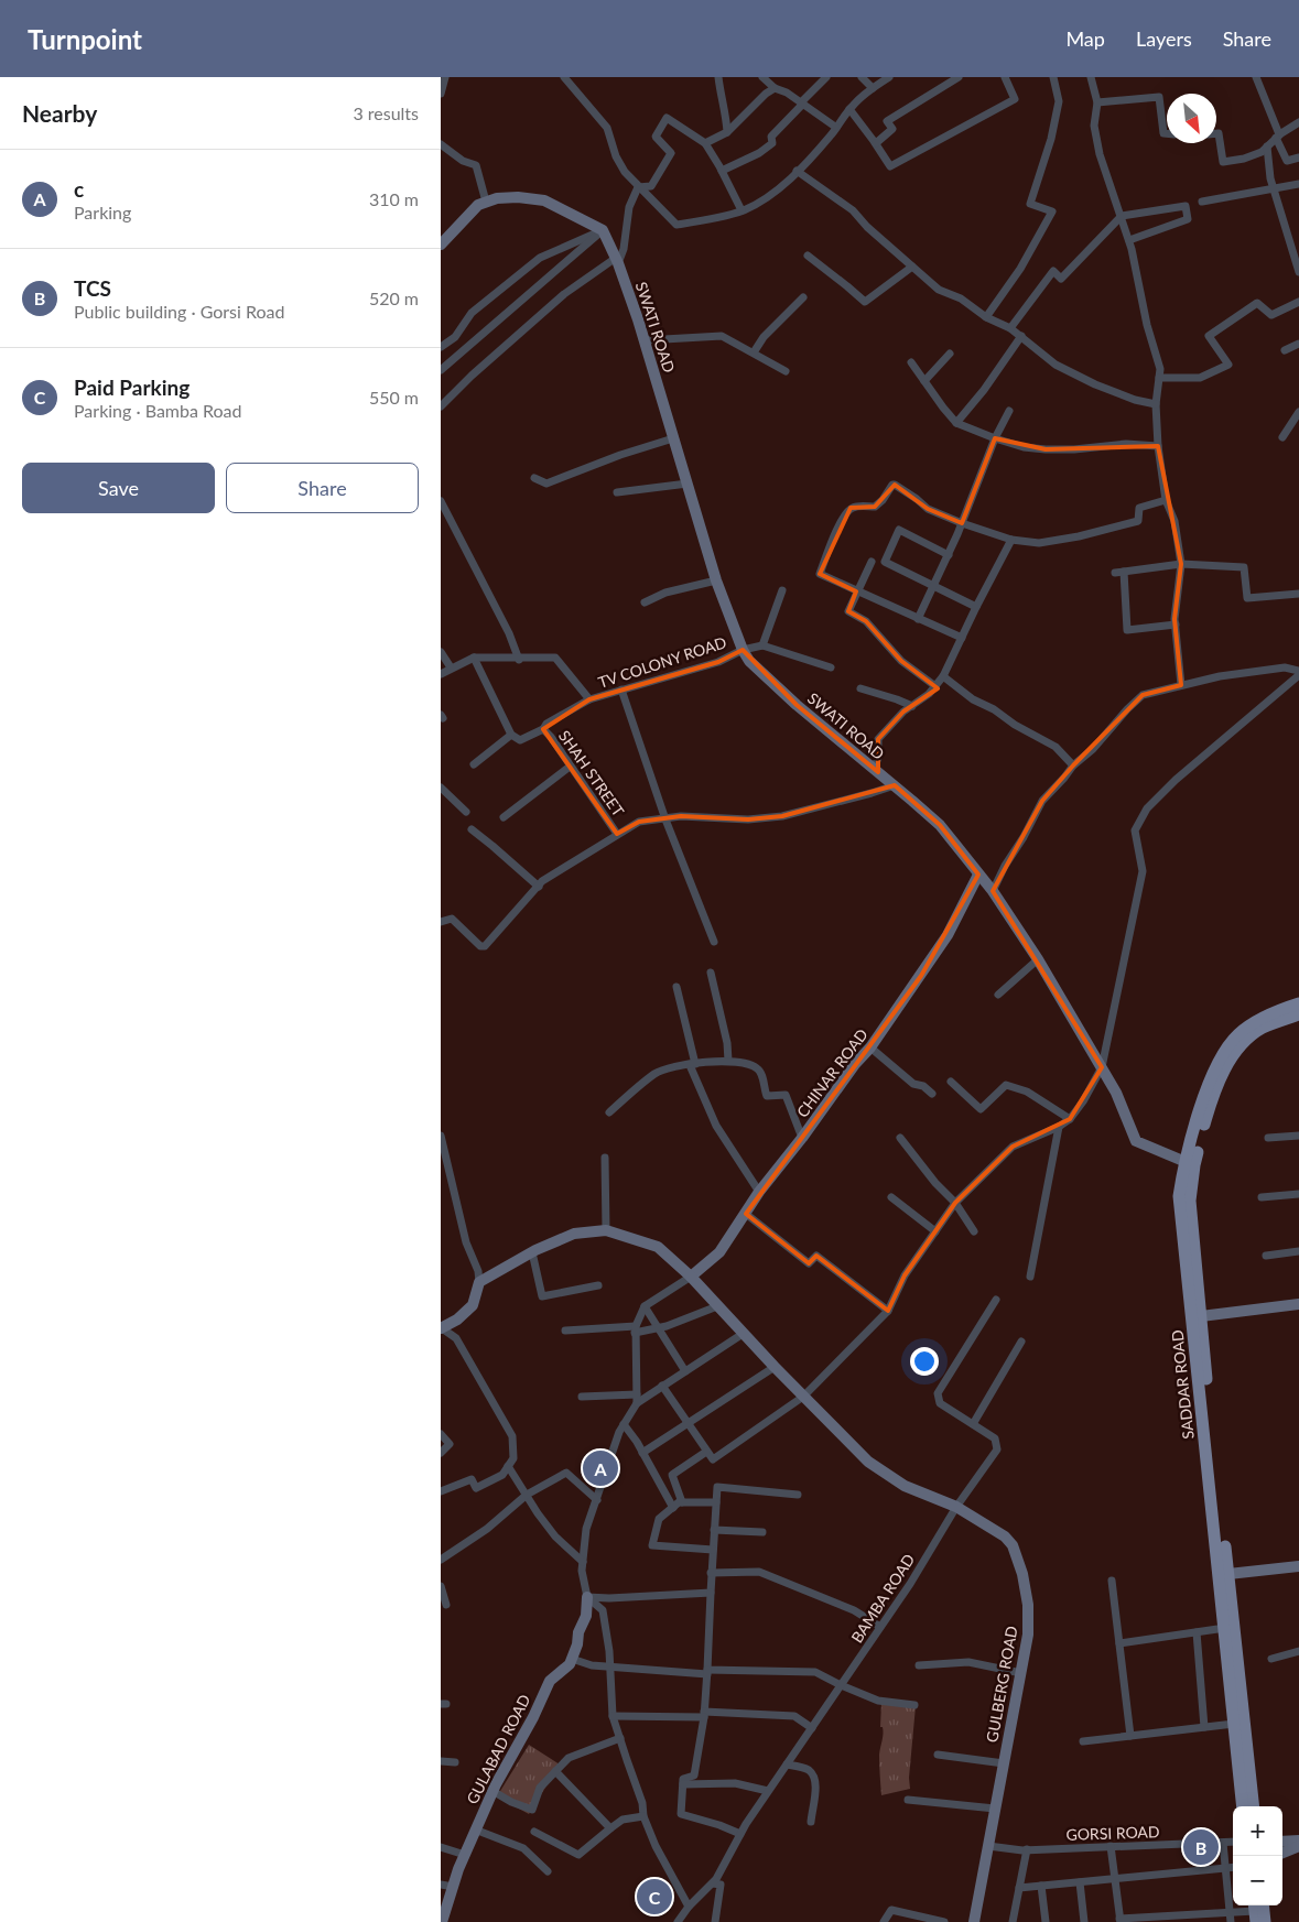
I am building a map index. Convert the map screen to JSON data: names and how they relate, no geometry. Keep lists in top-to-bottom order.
{
  "streets": {
    "main road": ["SADDAR ROAD"],
    "street": [
      "SWATI ROAD",
      "TV COLONY ROAD",
      "SHAH STREET",
      "CHINAR ROAD",
      "BAMBA ROAD",
      "GULBERG ROAD",
      "GULABAD ROAD",
      "GORSI ROAD"
    ]
  },
  "crossings": [
    ["SWATI ROAD", "TV COLONY ROAD"],
    ["SWATI ROAD", "CHINAR ROAD"],
    ["SWATI ROAD", "SADDAR ROAD"],
    ["TV COLONY ROAD", "SHAH STREET"],
    ["CHINAR ROAD", "GULBERG ROAD"],
    ["BAMBA ROAD", "GULBERG ROAD"],
    ["GULBERG ROAD", "GORSI ROAD"]
  ],
  "north": "bottom right",
  "page": {
    "header": "Turnpoint",
    "nav": ["Map", "Layers", "Share"],
    "heading": ["Nearby", "3 results"],
    "list": [
      {
        "mark": "A",
        "name": "c",
        "note": "Parking",
        "value": "310 m"
      },
      {
        "mark": "B",
        "name": "TCS",
        "note": "Public building · Gorsi Road",
        "value": "520 m"
      },
      {
        "mark": "C",
        "name": "Paid Parking",
        "note": "Parking · Bamba Road",
        "value": "550 m"
      }
    ],
    "buttons": ["Save", "Share"],
    "pins": ["A", "B", "C"],
    "map_buttons": ["+", "−"]
  }
}
